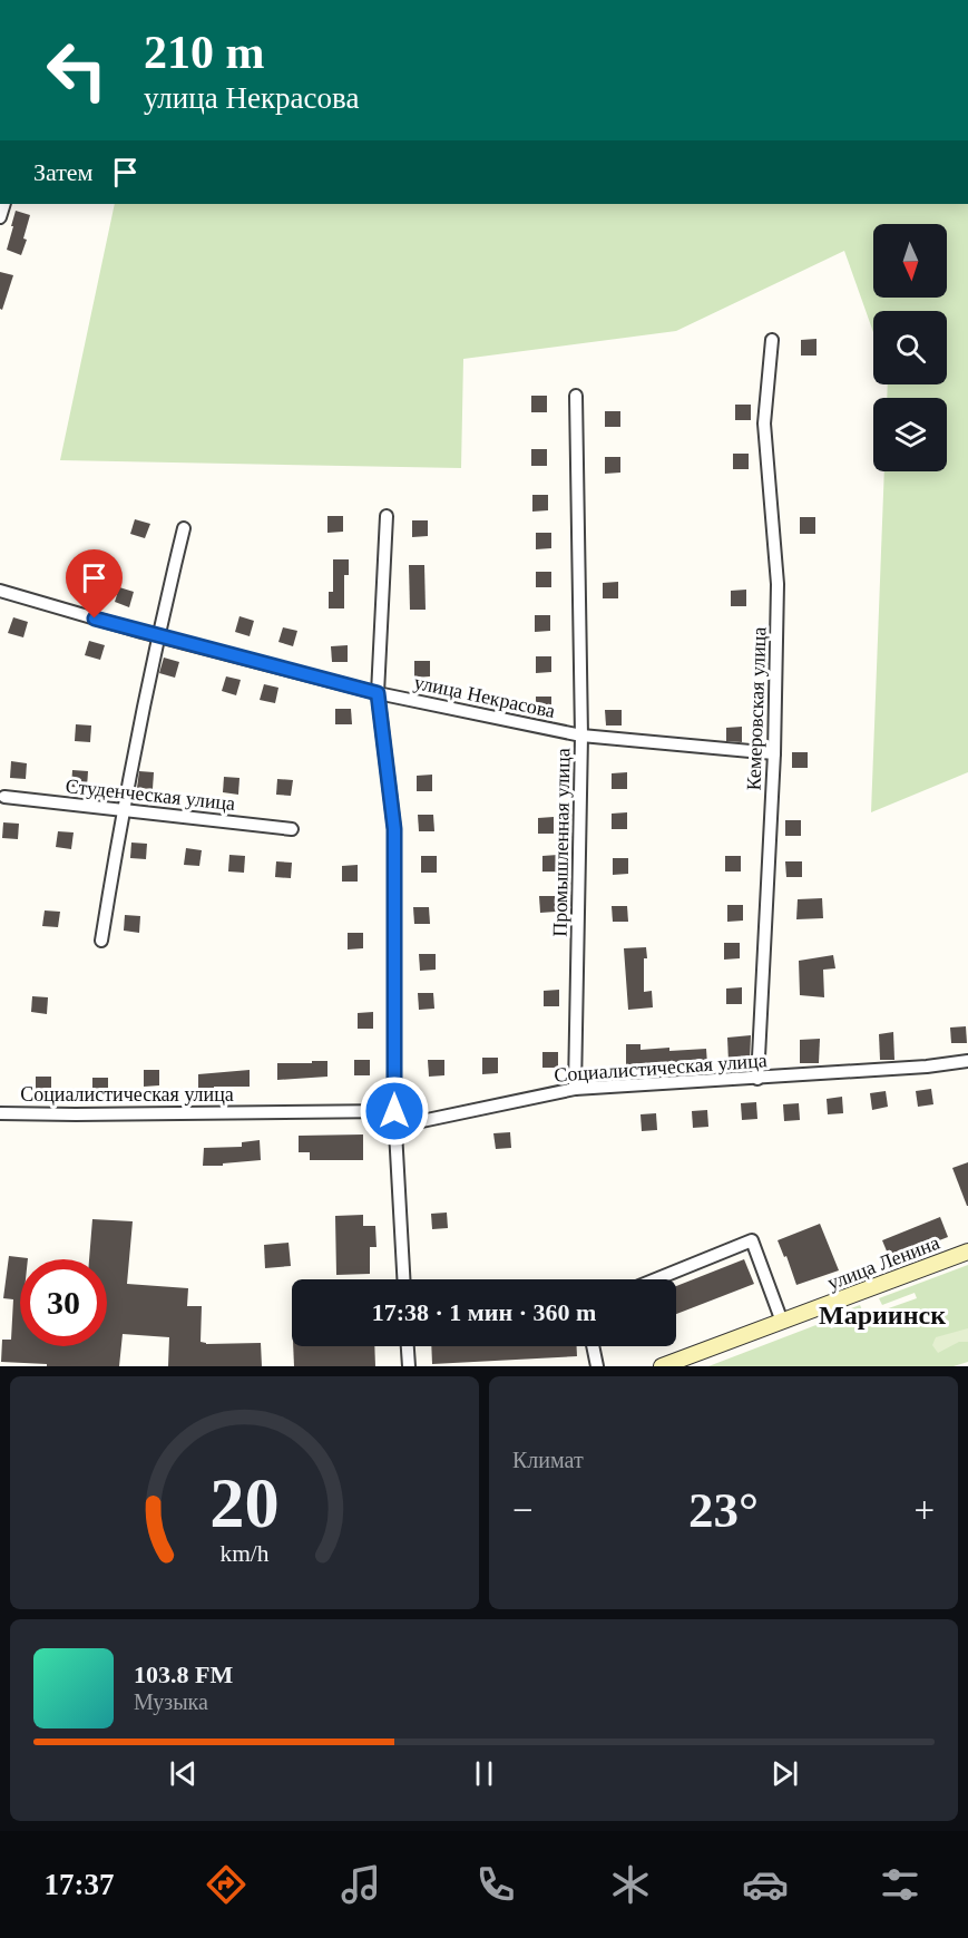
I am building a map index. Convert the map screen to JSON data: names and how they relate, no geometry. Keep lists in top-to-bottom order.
{
  "streets": {
    "main road": ["улица Ленина"],
    "street": [
      "улица Некрасова",
      "Кемеровская улица",
      "Студенческая улица",
      "Промышленная улица",
      "Социалистическая улица"
    ]
  },
  "crossings": [
    ["улица Некрасова", "Кемеровская улица"],
    ["улица Некрасова", "Промышленная улица"],
    ["Кемеровская улица", "Социалистическая улица"],
    ["Промышленная улица", "Социалистическая улица"]
  ],
  "districts": ["Мариинск"],
  "north": "bottom",
  "page": {
    "turn": ["210 m", "улица Некрасова"],
    "then": "Затем",
    "limit": "30",
    "trip": "17:38 · 1 мин · 360 m",
    "tile": "Климат",
    "heat": ["−", "23°", "+"],
    "song": ["103.8 FM", "Музыка"],
    "tabs": "17:37",
    "gauge": ["20", "km/h"]
  }
}
